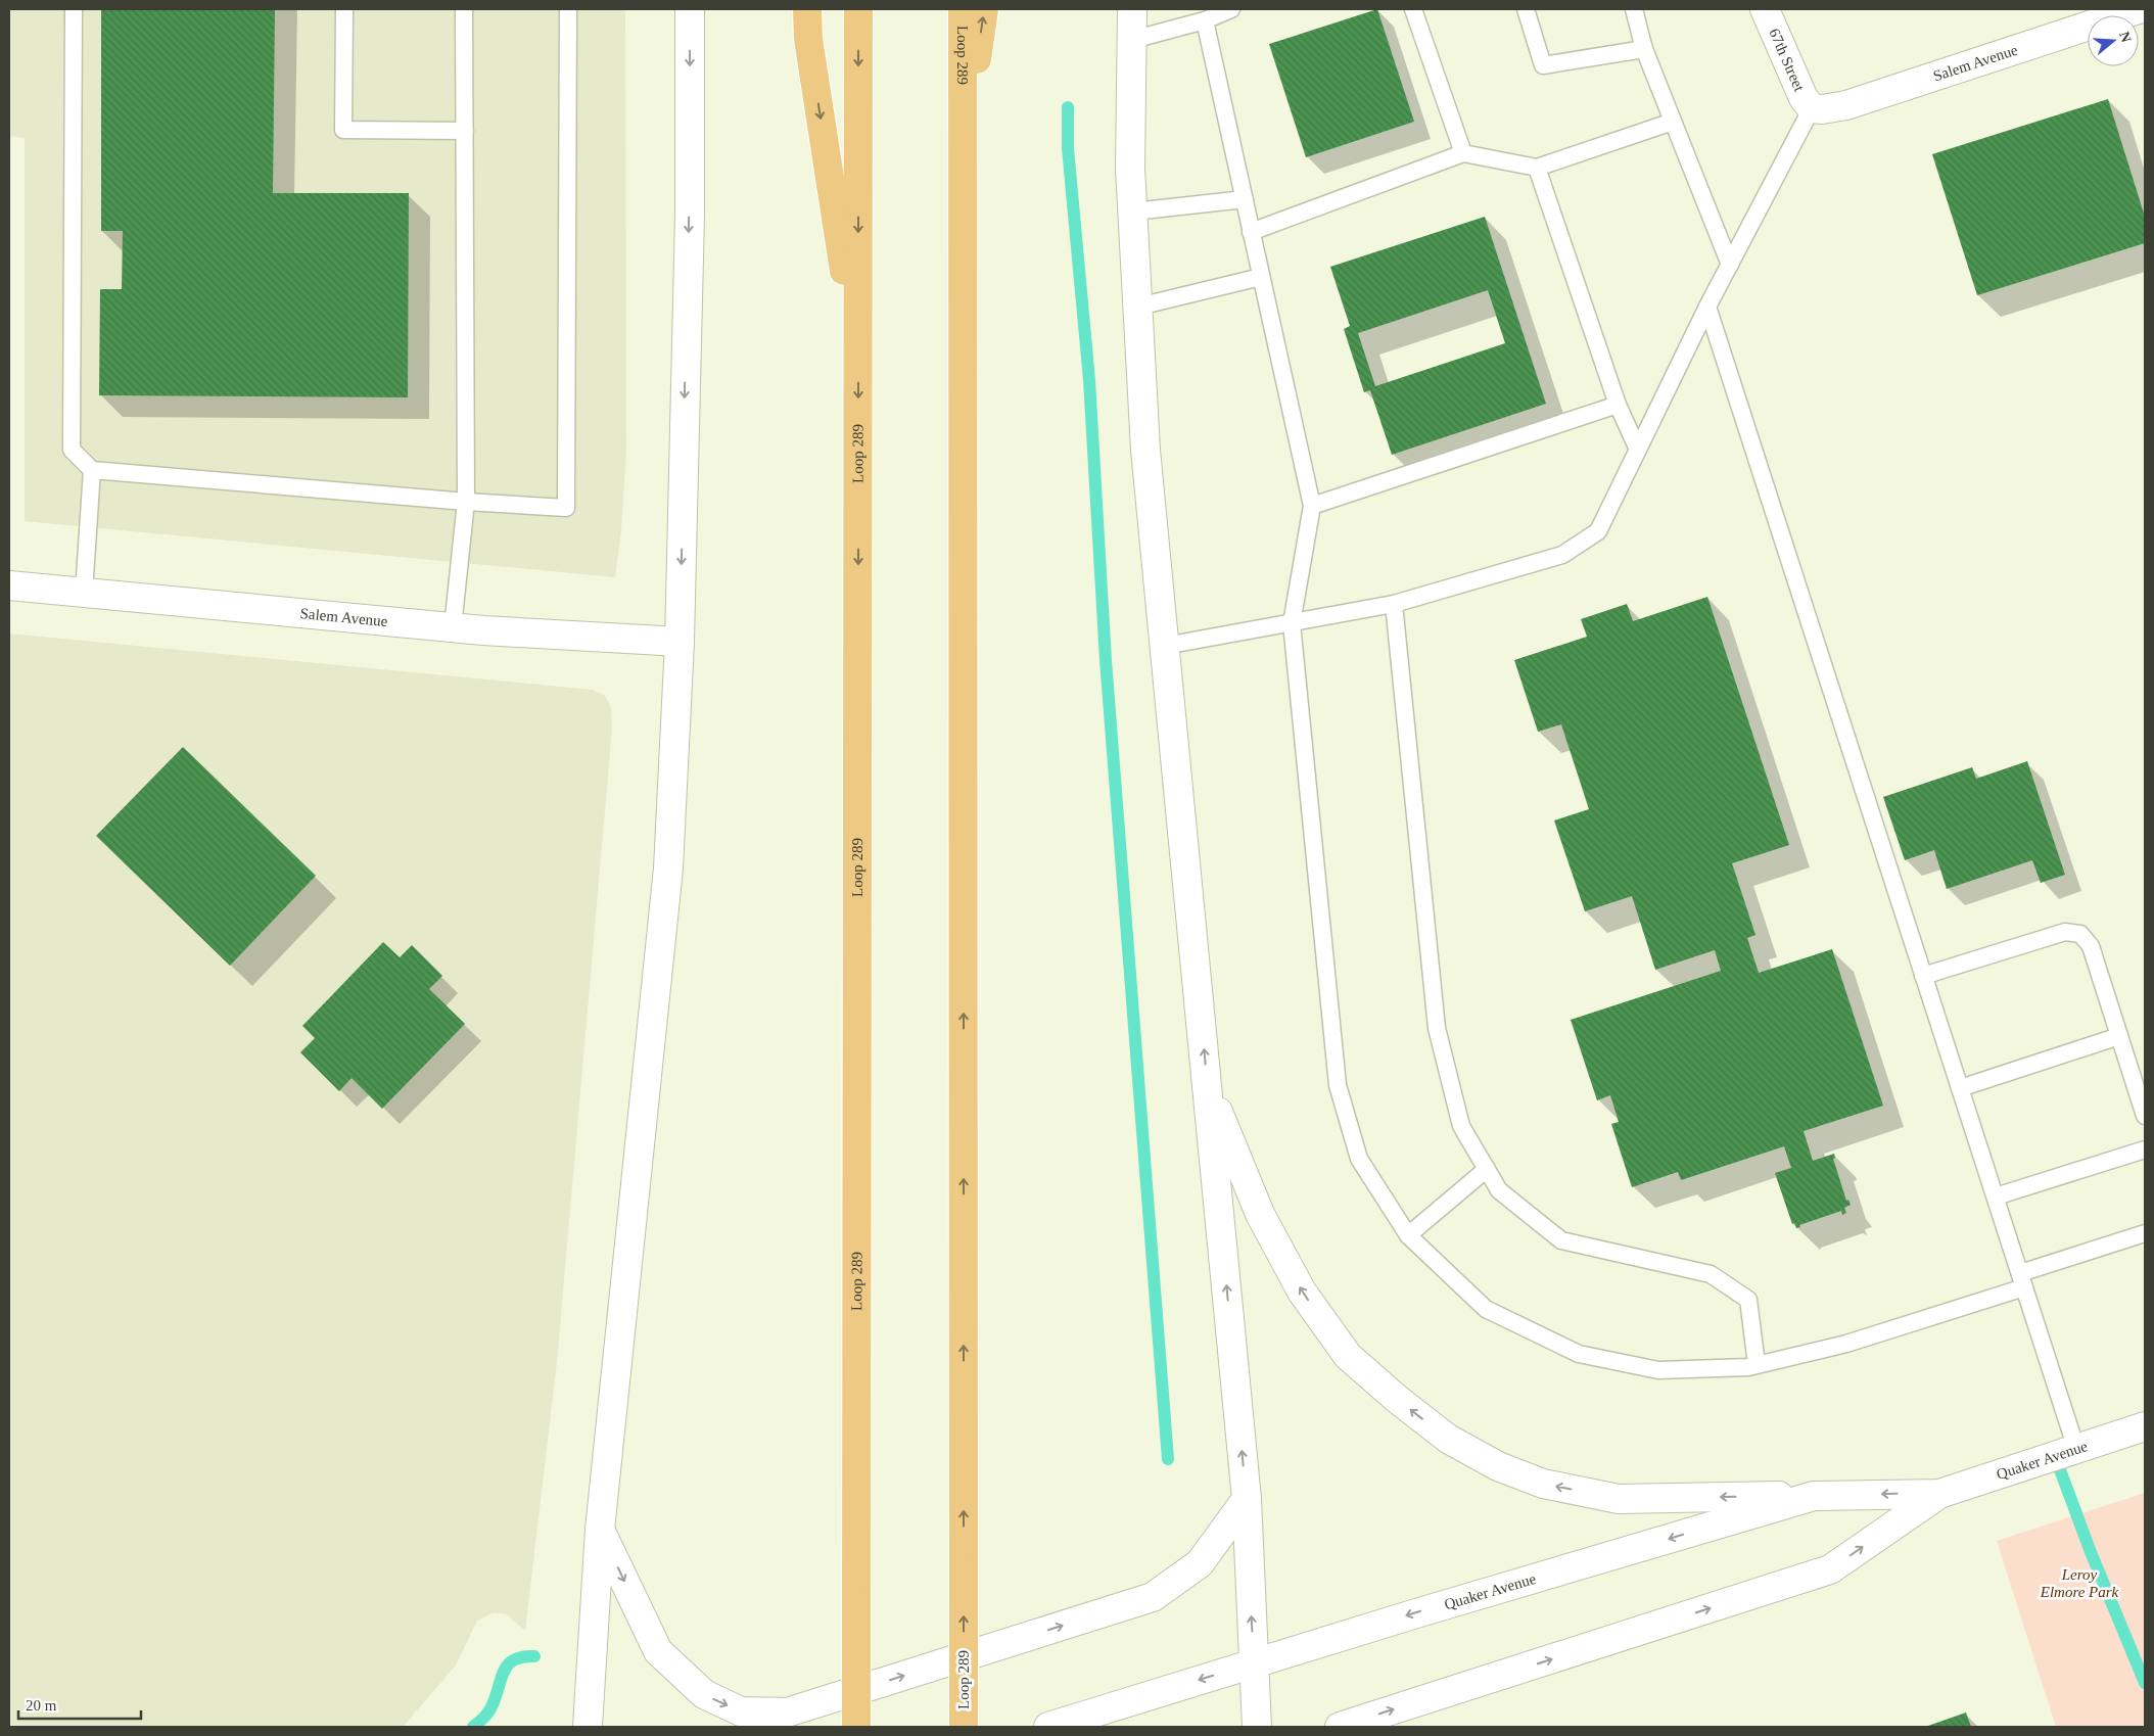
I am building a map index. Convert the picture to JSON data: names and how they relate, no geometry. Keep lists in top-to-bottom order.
{
  "streets": {
    "highway": ["Loop 289"],
    "main road": ["67th Street", "Salem Avenue", "Quaker Avenue"]
  },
  "crossings": [
    ["67th Street", "Salem Avenue"]
  ],
  "parks": ["Leroy Elmore Park"],
  "scale_bar": "20 m",
  "north": "right"
}
